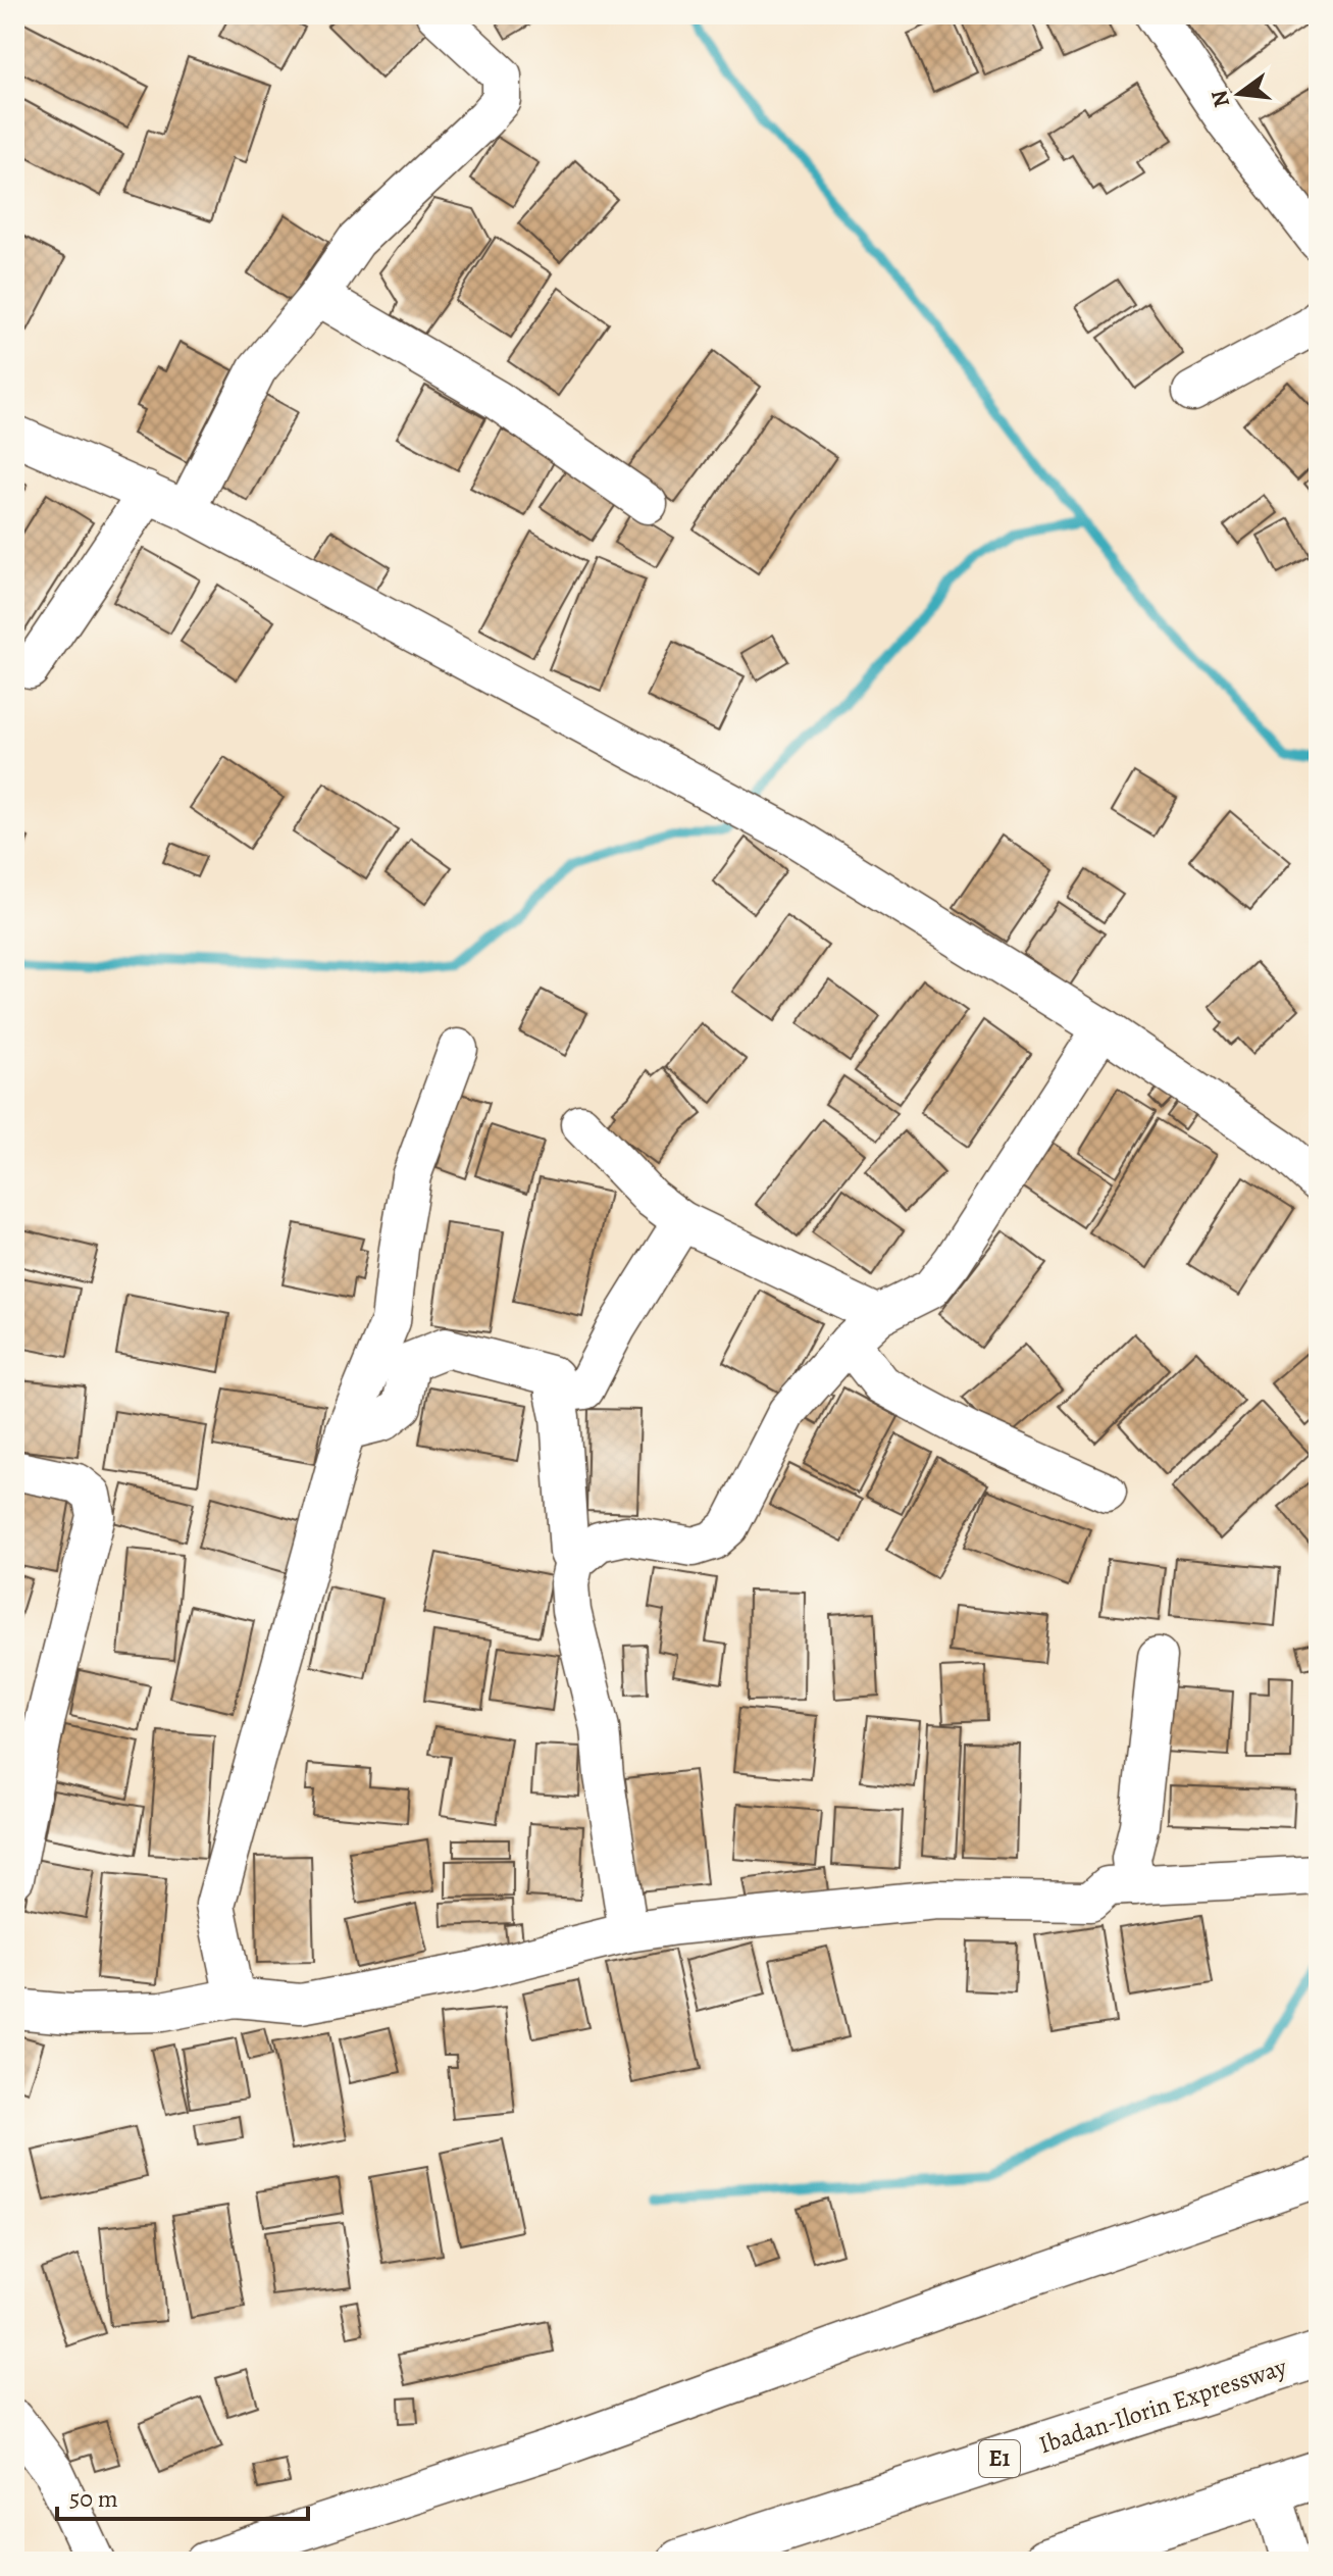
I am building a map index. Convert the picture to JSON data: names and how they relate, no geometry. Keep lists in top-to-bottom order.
{
  "streets": {
    "highway": ["Ibadan-Ilorin Expressway", "E1"]
  },
  "scale_bar": "50 m",
  "north": "left"
}
